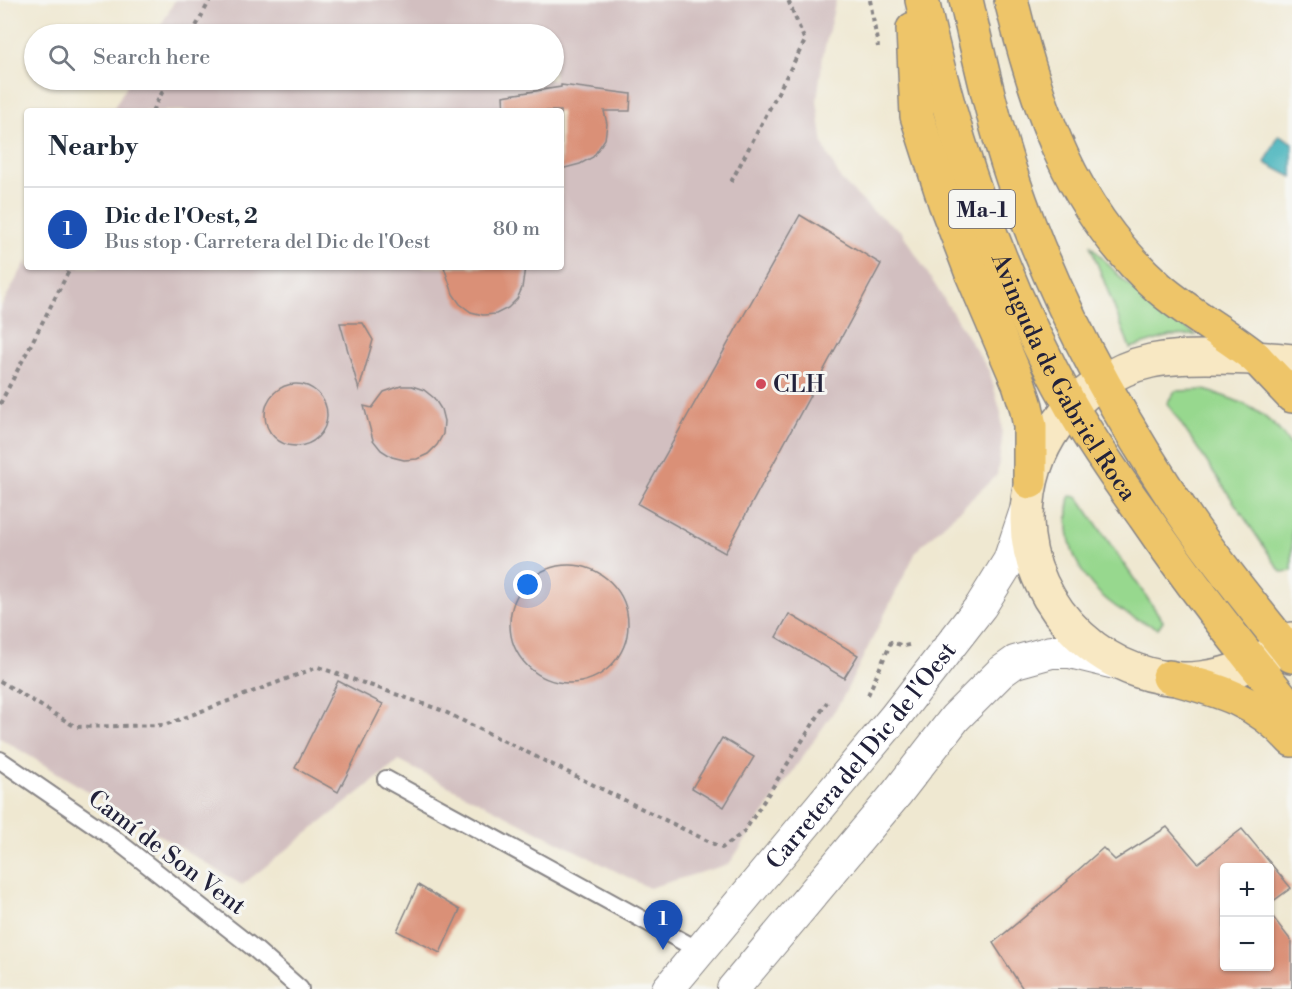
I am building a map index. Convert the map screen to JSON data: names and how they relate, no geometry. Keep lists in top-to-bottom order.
{
  "streets": {
    "main road": ["Ma-1", "Avinguda de Gabriel Roca"],
    "street": ["Carretera del Dic de l'Oest"],
    "lane": ["Camí de Son Vent"]
  },
  "places": ["CLH"],
  "page": {
    "search": "Search here",
    "heading": "Nearby",
    "list": [
      {
        "mark": "1",
        "name": "Dic de l'Oest, 2",
        "note": "Bus stop · Carretera del Dic de l'Oest",
        "value": "80 m"
      }
    ],
    "map_buttons": ["+", "−"],
    "pins": "1"
  }
}
